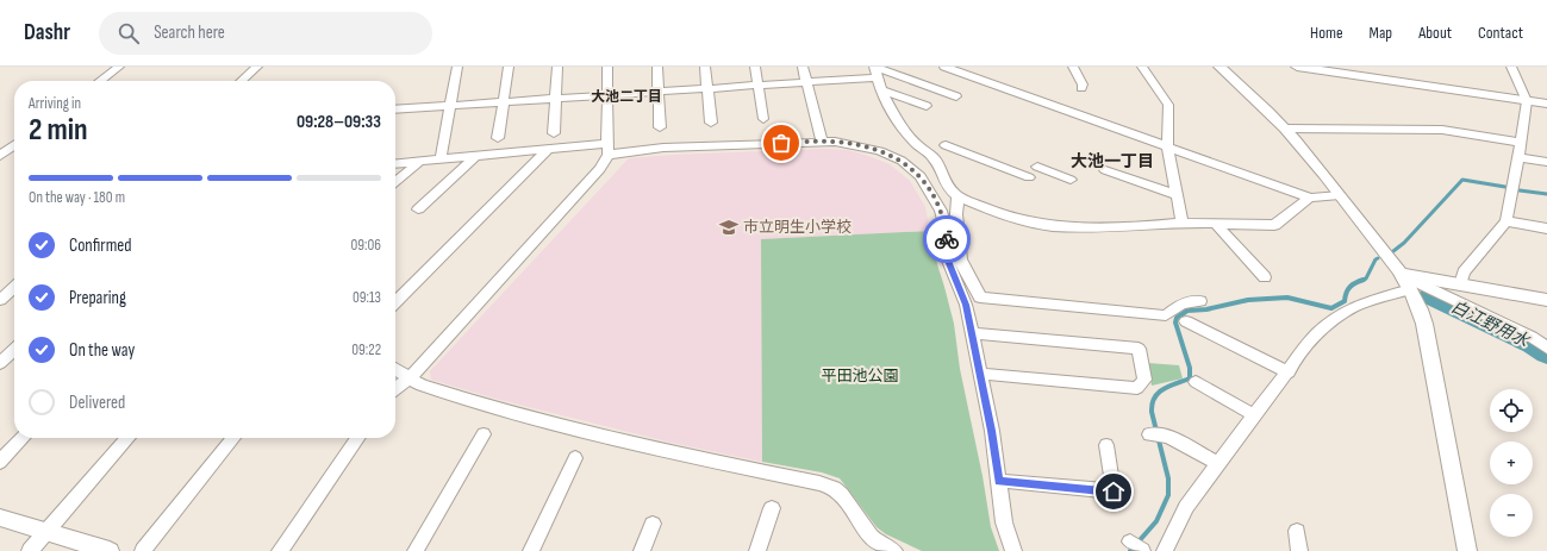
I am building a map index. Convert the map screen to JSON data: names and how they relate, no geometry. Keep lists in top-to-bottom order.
{
  "districts": ["大池二丁目", "大池一丁目"],
  "water": ["白江野用水"],
  "parks": ["平田池公園"],
  "places": {
    "school or university": ["市立明生小学校"]
  },
  "page": {
    "header": "Dashr",
    "search": "Search here",
    "nav": [
      "Home",
      "Map",
      "About",
      "Contact"
    ],
    "heading": ["2 min", "Arriving in", "09:28–09:33"],
    "bar": "On the way · 180 m",
    "list": [
      ["Confirmed", "09:06"],
      ["Preparing", "09:13"],
      ["On the way", "09:22"],
      "Delivered"
    ],
    "map_buttons": ["+", "−"]
  }
}
